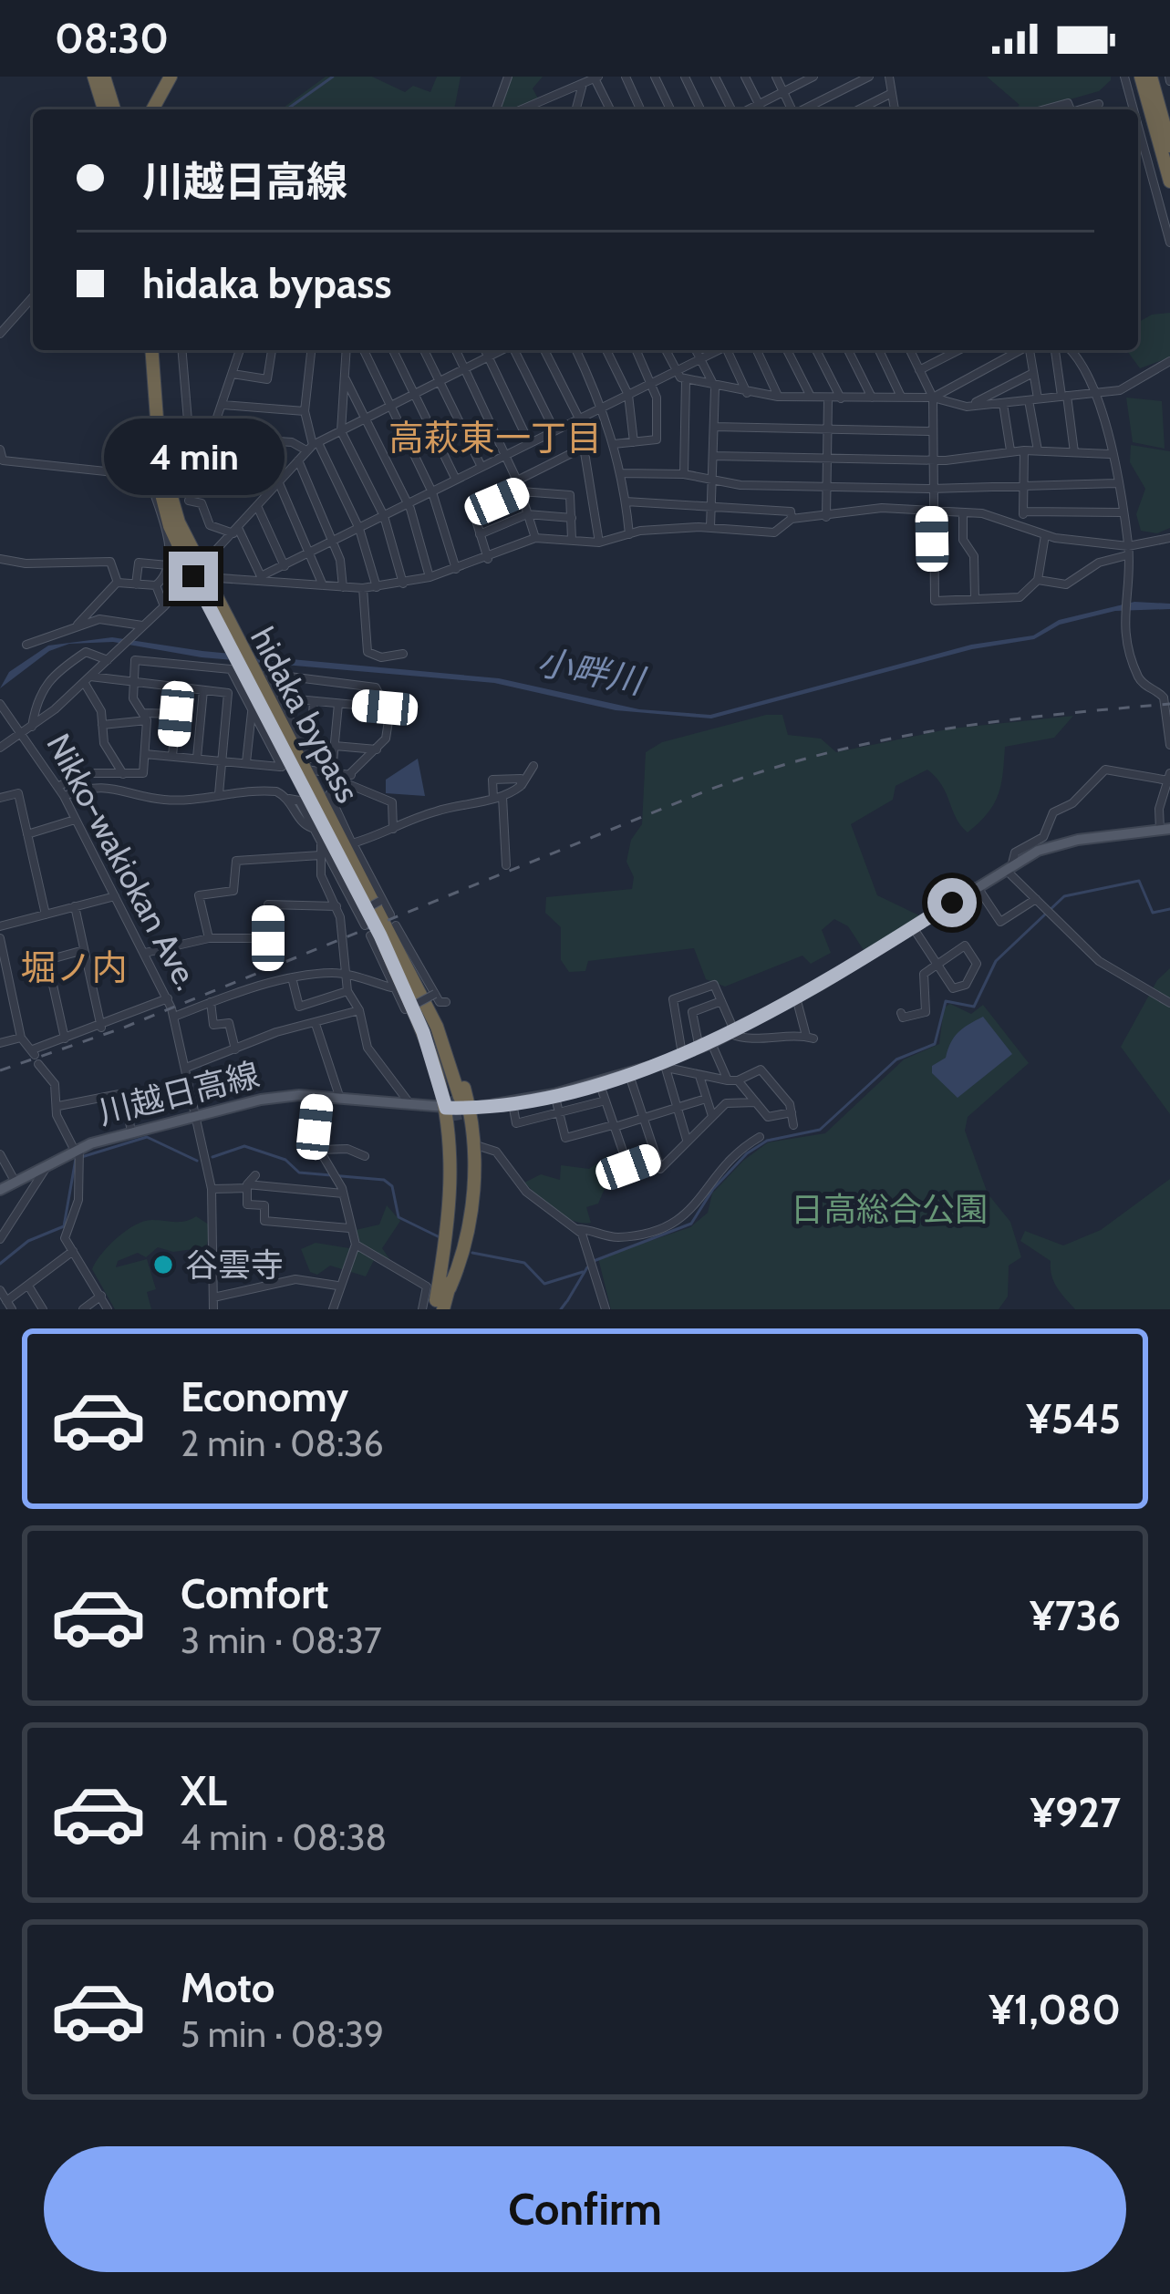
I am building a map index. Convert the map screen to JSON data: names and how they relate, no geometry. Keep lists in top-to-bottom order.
{
  "streets": {
    "highway": ["hidaka bypass"],
    "main road": ["川越日高線"],
    "street": ["Nikko-wakiokan Ave."]
  },
  "crossings": [
    ["Nikko-wakiokan Ave.", "川越日高線"]
  ],
  "districts": ["高萩東一丁目", "堀ノ内"],
  "water": ["小畔川"],
  "parks": ["日高総合公園"],
  "places": ["谷雲寺"],
  "page": {
    "status": "08:30",
    "banner": ["川越日高線", "hidaka bypass"],
    "bubble": "4 min",
    "list": [
      {
        "name": "Economy",
        "note": "2 min · 08:36",
        "value": "¥545"
      },
      {
        "name": "Comfort",
        "note": "3 min · 08:37",
        "value": "¥736"
      },
      {
        "name": "XL",
        "note": "4 min · 08:38",
        "value": "¥927"
      },
      {
        "name": "Moto",
        "note": "5 min · 08:39",
        "value": "¥1,080"
      }
    ],
    "buttons": "Confirm"
  }
}
